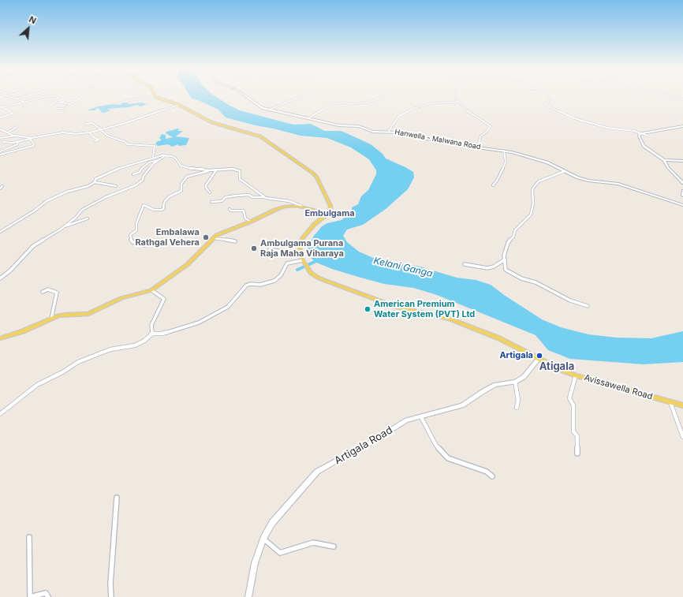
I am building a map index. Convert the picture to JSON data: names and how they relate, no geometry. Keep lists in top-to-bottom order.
{
  "streets": {
    "main road": ["Avissawella Road"],
    "street": ["Hanwella - Malwana Road", "Artigala Road"]
  },
  "crossings": [
    ["Avissawella Road", "Artigala Road"]
  ],
  "districts": ["Embulgama", "Atigala"],
  "water": ["Kelani Ganga"],
  "places": [
    "Embalawa Rathgal Vehera",
    "Ambulgama Purana Raja Maha Viharaya",
    "American Premium Water System (PVT) Ltd",
    "Artigala"
  ],
  "north": "top right"
}
